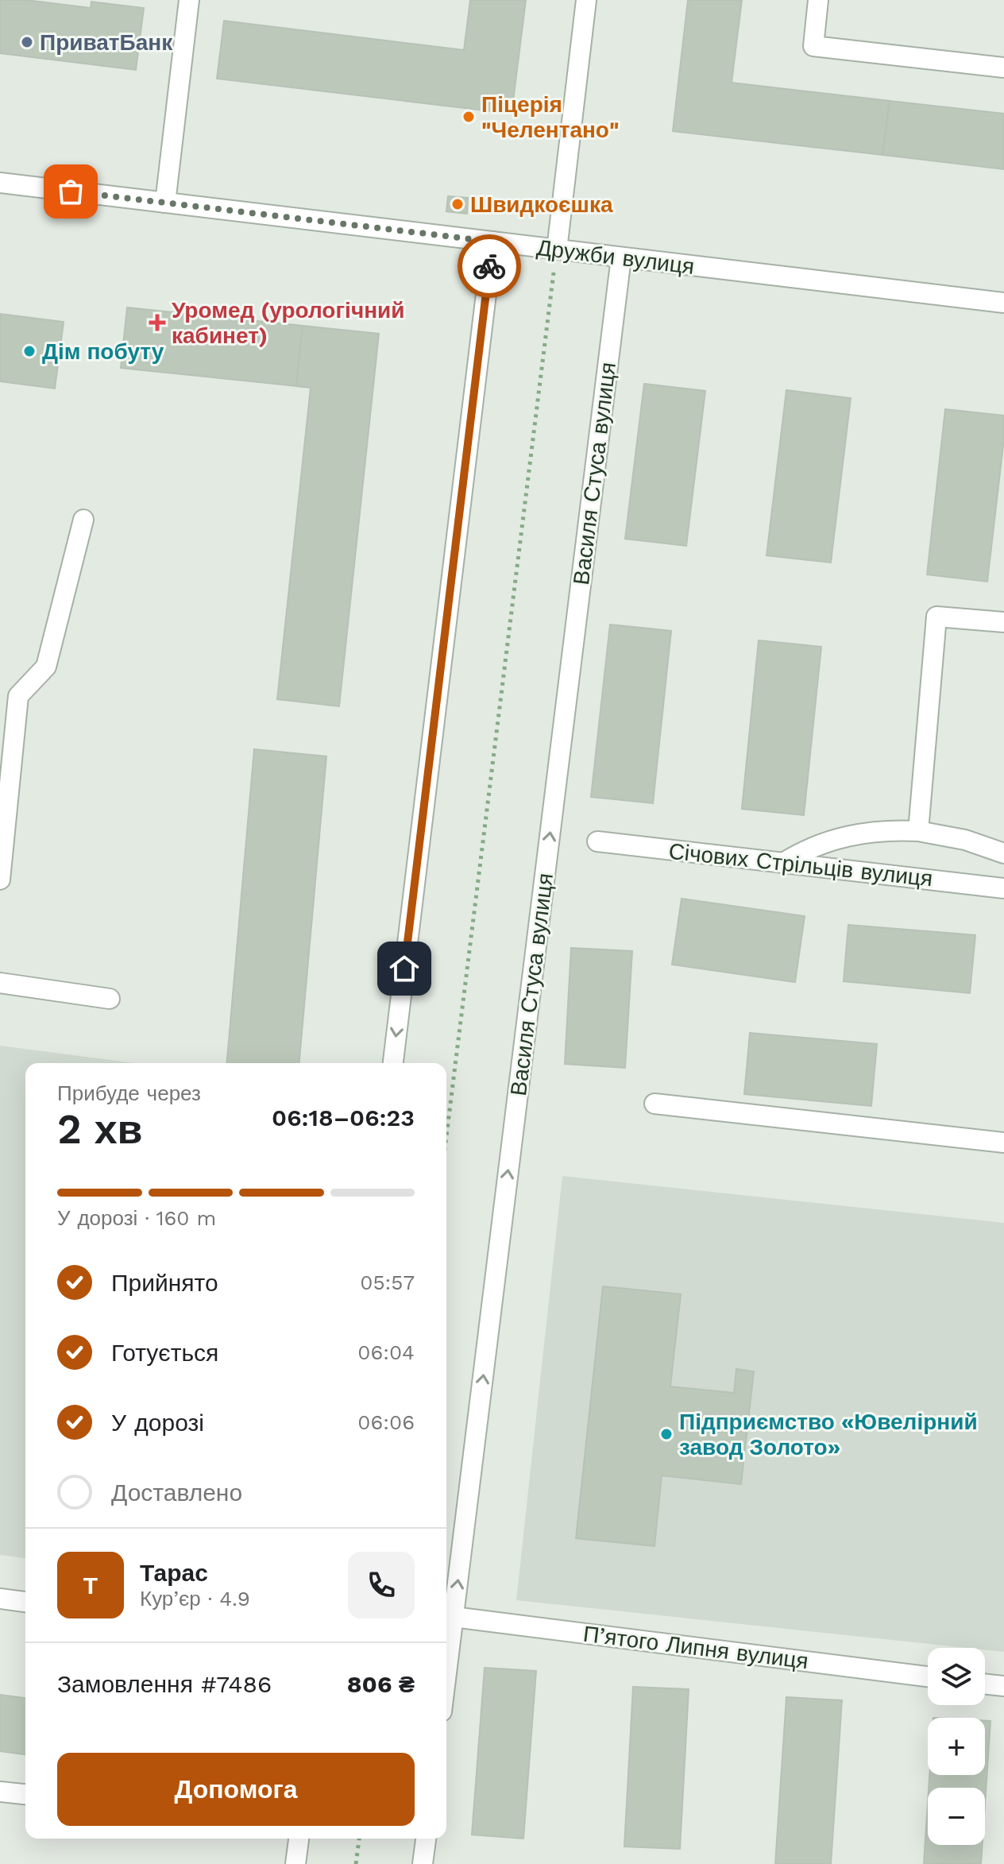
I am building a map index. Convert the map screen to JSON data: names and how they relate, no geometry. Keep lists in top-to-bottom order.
{
  "streets": {
    "street": [
      "Дружби вулиця",
      "Василя Стуса вулиця",
      "Січових Стрільців вулиця",
      "П’ятого Липня вулиця"
    ]
  },
  "crossings": [
    ["Дружби вулиця", "Василя Стуса вулиця"],
    ["Василя Стуса вулиця", "П’ятого Липня вулиця"]
  ],
  "places": {
    "other": [
      "ПриватБанк",
      "Піцерія \"Челентано\"",
      "Швидкоєшка",
      "Дім побуту",
      "Підприємство «Ювелірний завод Золото»"
    ],
    "health": ["Уромед (урологічний кабинет)"]
  },
  "page": {
    "heading": ["2 хв", "Прибуде через", "06:18–06:23"],
    "panel": [
      "Тарас",
      "Кур’єр · 4.9",
      "Замовлення #7486",
      "806 ₴"
    ],
    "bar": "У дорозі · 160 m",
    "list": [
      ["Прийнято", "05:57"],
      ["Готується", "06:04"],
      ["У дорозі", "06:06"],
      "Доставлено"
    ],
    "round": "Т",
    "map_buttons": ["+", "−"],
    "buttons": "Допомога"
  }
}
